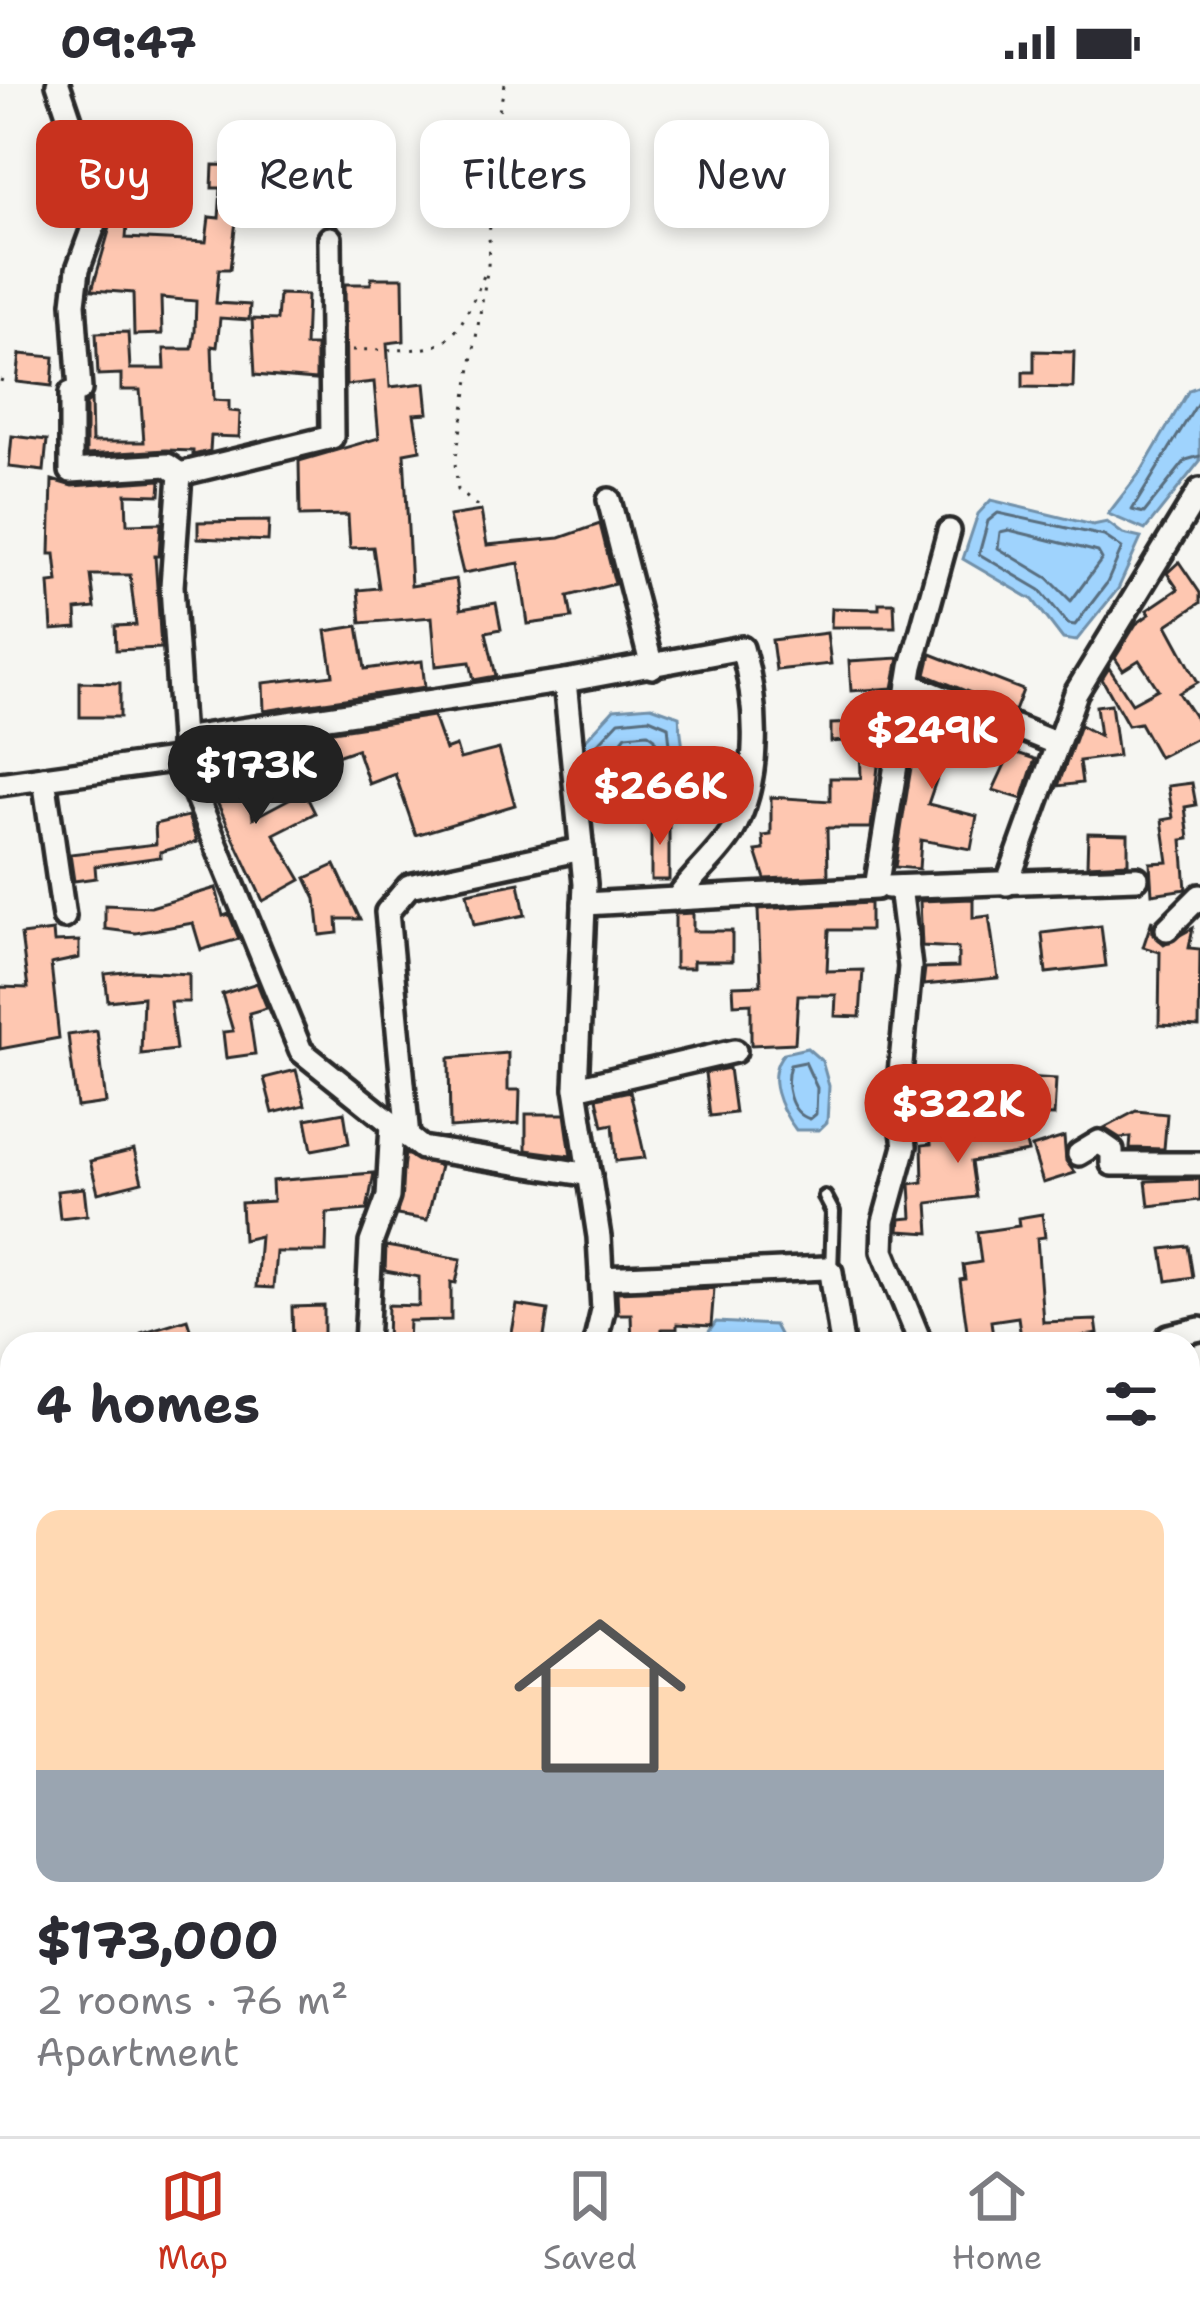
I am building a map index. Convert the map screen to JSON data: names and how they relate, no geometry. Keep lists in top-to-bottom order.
{
  "page": {
    "status": "09:47",
    "chip": [
      "Buy",
      "Rent",
      "Filters",
      "New"
    ],
    "price": [
      "$249K",
      "$173K",
      "$266K",
      "$322K"
    ],
    "heading": "4 homes",
    "list": [
      {
        "name": "$173,000",
        "note": "2 rooms · 76 m² · Apartment"
      }
    ],
    "tabs": ["Map", "Saved", "Home"]
  }
}
